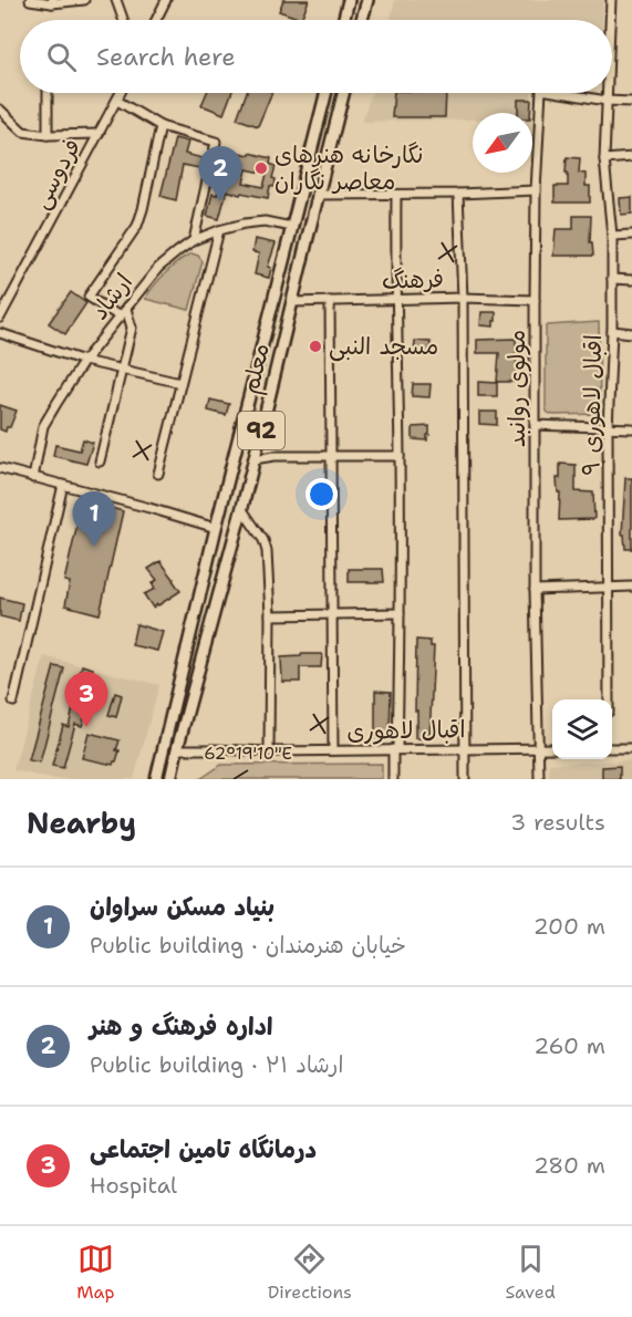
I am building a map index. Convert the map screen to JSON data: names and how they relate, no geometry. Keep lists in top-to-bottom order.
{
  "streets": {
    "main road": ["معلم", "92"],
    "street": [
      "فردوسی",
      "فرهنگ",
      "ارشاد",
      "مولوی روانبد",
      "اقبال لاهوری ۹",
      "اقبال لاهوری"
    ]
  },
  "crossings": [
    ["فرهنگ", "معلم"],
    ["فرهنگ", "مولوی روانبد"],
    ["ارشاد", "معلم"],
    ["معلم", "اقبال لاهوری"],
    ["مولوی روانبد", "اقبال لاهوری ۹"],
    ["مولوی روانبد", "اقبال لاهوری"]
  ],
  "places": ["نگارخانه هنرهای معاصر نگاران", "مسجد النبی"],
  "north": "bottom left",
  "page": {
    "search": "Search here",
    "pins": ["2", "1", "3"],
    "heading": ["Nearby", "3 results"],
    "list": [
      {
        "mark": "1",
        "name": "بنیاد مسکن سراوان",
        "note": "Public building · خیابان هنرمندان",
        "value": "200 m"
      },
      {
        "mark": "2",
        "name": "اداره فرهنگ و هنر",
        "note": "Public building · ارشاد ۲۱",
        "value": "260 m"
      },
      {
        "mark": "3",
        "name": "درمانگاه تامین اجتماعی",
        "note": "Hospital",
        "value": "280 m"
      }
    ],
    "nav": ["Map", "Directions", "Saved"]
  },
  "coordinates": ["62°19'10\"E"]
}
